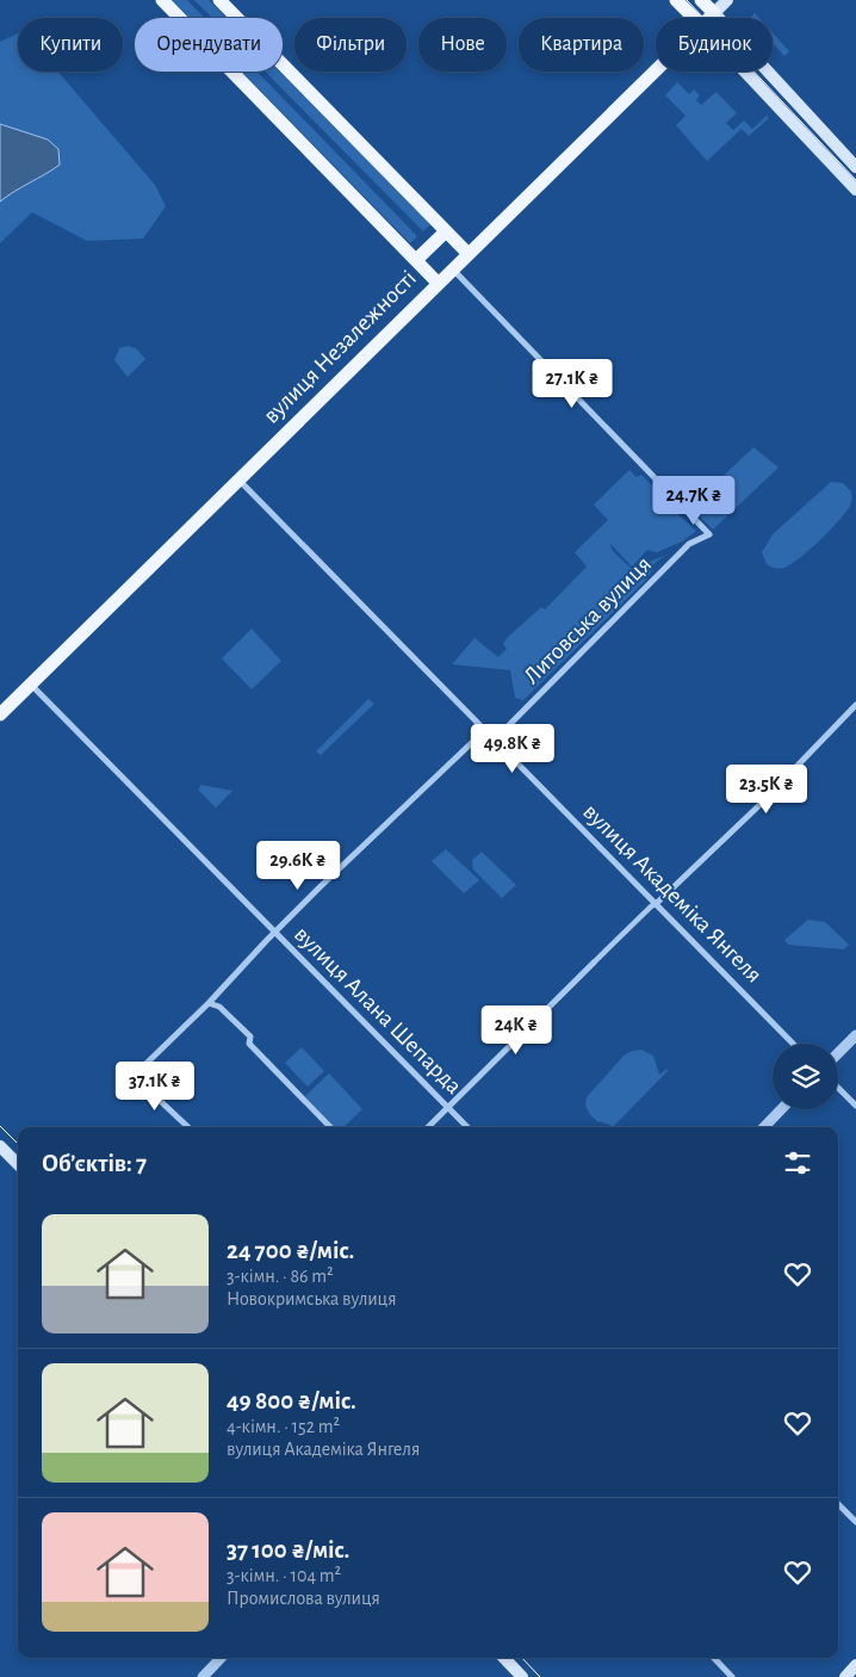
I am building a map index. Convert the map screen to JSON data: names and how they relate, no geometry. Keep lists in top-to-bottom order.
{
  "streets": {
    "main road": ["вулиця Незалежності"],
    "street": ["Литовська вулиця", "вулиця Академіка Янгеля", "вулиця Алана Шепарда"]
  },
  "crossings": [
    ["вулиця Незалежності", "Литовська вулиця"],
    ["вулиця Незалежності", "вулиця Академіка Янгеля"],
    ["вулиця Незалежності", "вулиця Алана Шепарда"],
    ["Литовська вулиця", "вулиця Академіка Янгеля"]
  ],
  "page": {
    "chip": [
      "Купити",
      "Орендувати",
      "Фільтри",
      "Нове",
      "Квартира",
      "Будинок"
    ],
    "price": [
      "27.1K ₴",
      "24.7K ₴",
      "49.8K ₴",
      "23.5K ₴",
      "29.6K ₴",
      "24K ₴",
      "37.1K ₴"
    ],
    "heading": "Об’єктів: 7",
    "list": [
      {
        "name": "24 700 ₴/міс.",
        "note": "3-кімн. · 86 m² · Новокримська вулиця"
      },
      {
        "name": "49 800 ₴/міс.",
        "note": "4-кімн. · 152 m² · вулиця Академіка Янгеля"
      },
      {
        "name": "37 100 ₴/міс.",
        "note": "3-кімн. · 104 m² · Промислова вулиця"
      }
    ]
  }
}
